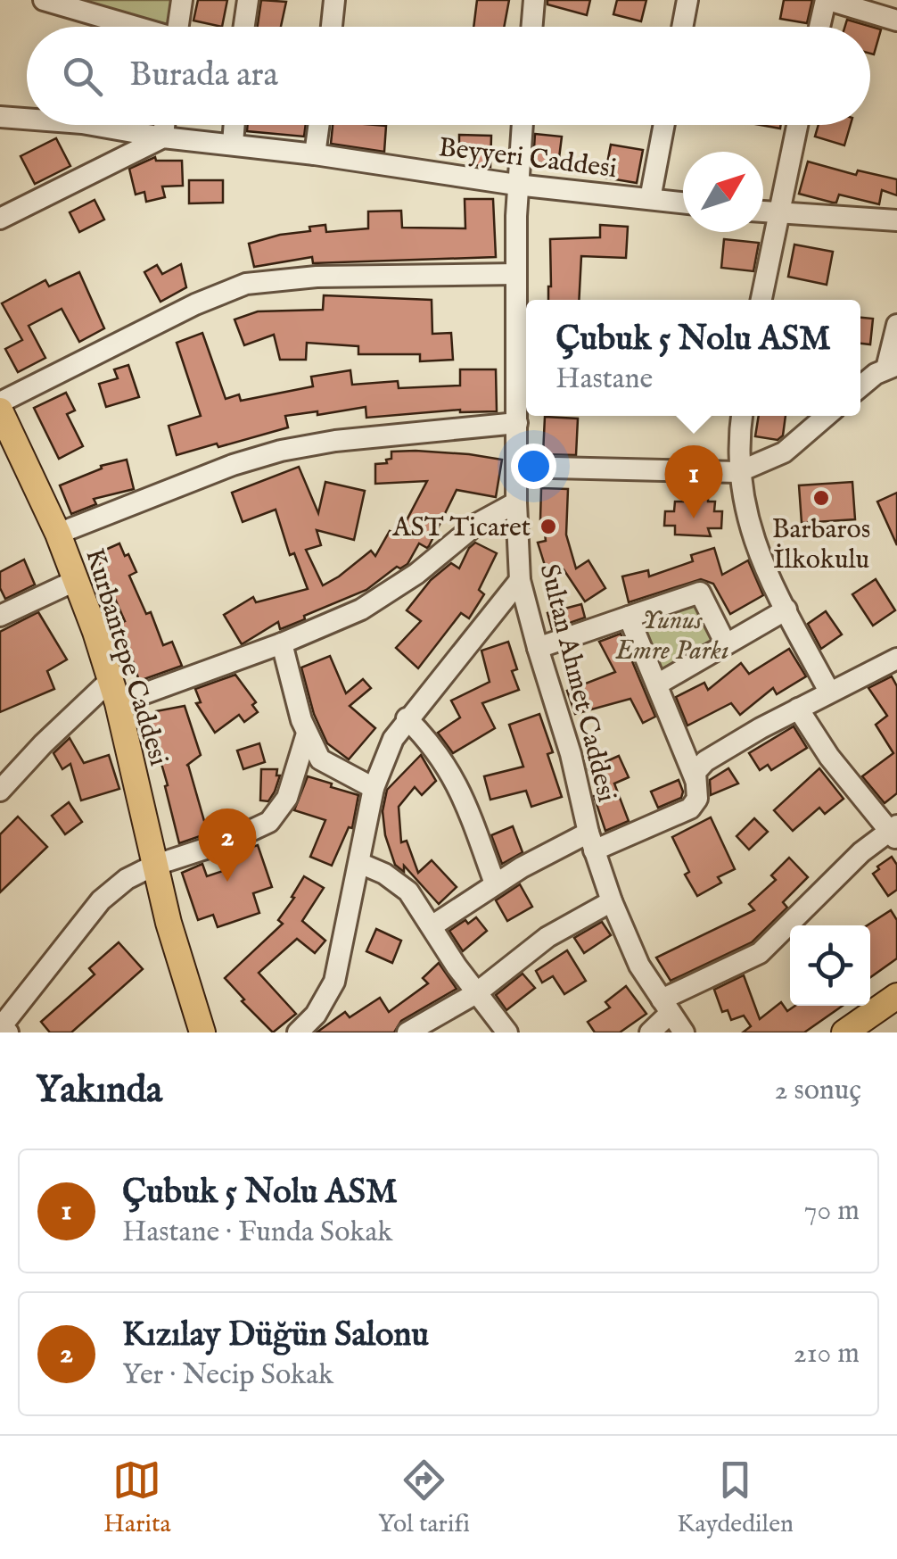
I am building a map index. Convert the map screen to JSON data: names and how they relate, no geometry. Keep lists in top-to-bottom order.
{
  "streets": {
    "main road": ["Kurbantepe Caddesi"],
    "street": ["Beyyeri Caddesi", "Sultan Ahmet Caddesi"]
  },
  "crossings": [
    ["Beyyeri Caddesi", "Sultan Ahmet Caddesi"]
  ],
  "parks": ["Yunus Emre Parkı"],
  "places": ["Barbaros İlkokulu", "AST Ticaret"],
  "north": "top right",
  "page": {
    "search": "Burada ara",
    "popup": ["Çubuk 5 Nolu ASM", "Hastane"],
    "pins": ["1", "2"],
    "heading": ["Yakında", "2 sonuç"],
    "list": [
      {
        "mark": "1",
        "name": "Çubuk 5 Nolu ASM",
        "note": "Hastane · Funda Sokak",
        "value": "70 m"
      },
      {
        "mark": "2",
        "name": "Kızılay Düğün Salonu",
        "note": "Yer · Necip Sokak",
        "value": "210 m"
      }
    ],
    "nav": ["Harita", "Yol tarifi", "Kaydedilen"]
  }
}
